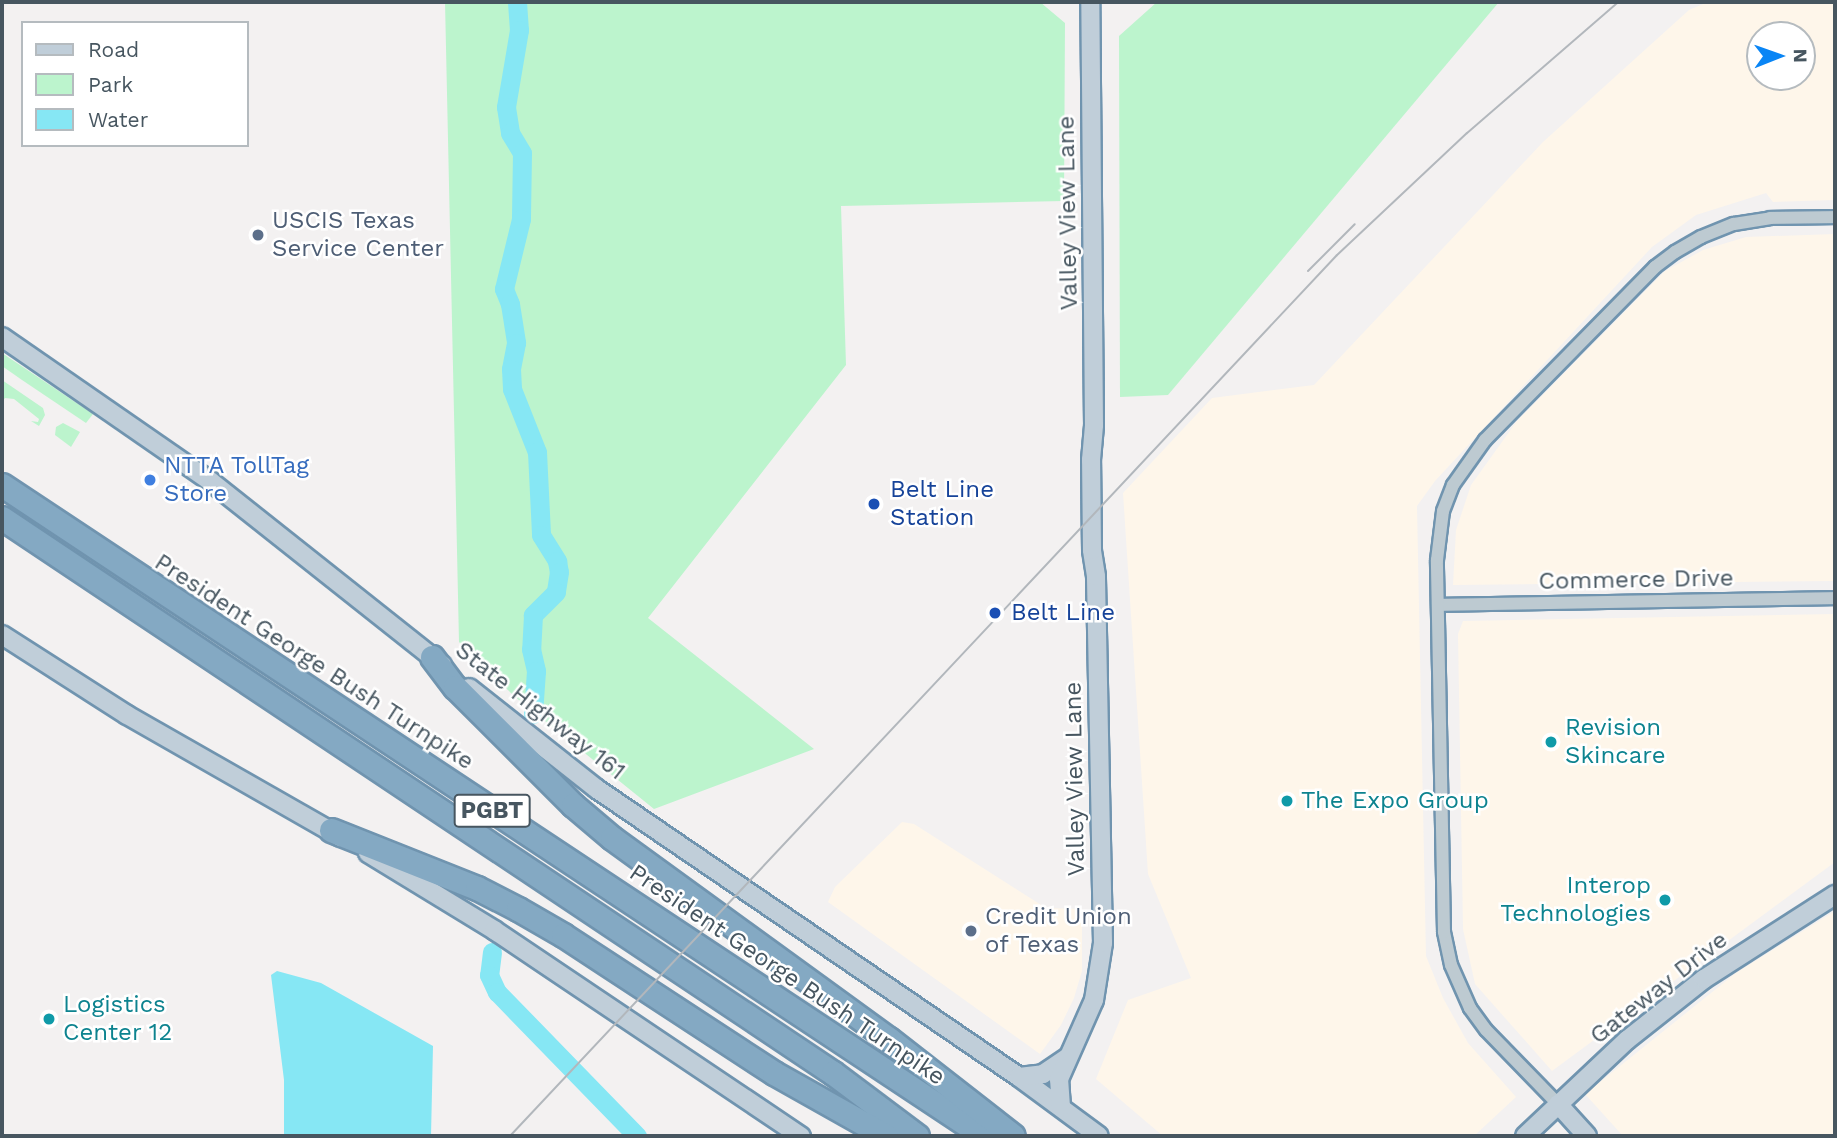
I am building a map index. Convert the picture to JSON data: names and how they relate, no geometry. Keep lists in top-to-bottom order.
{
  "streets": {
    "highway": ["President George Bush Turnpike", "PGBT"],
    "main road": ["Valley View Lane", "State Highway 161", "Gateway Drive"],
    "street": ["Commerce Drive"]
  },
  "crossings": [
    ["Valley View Lane", "State Highway 161"]
  ],
  "places": [
    "USCIS Texas Service Center",
    "NTTA TollTag Store",
    "Belt Line Station",
    "Belt Line",
    "Revision Skincare",
    "The Expo Group",
    "Interop Technologies",
    "Credit Union of Texas",
    "Logistics Center 12"
  ],
  "legend": ["Road", "Park", "Water"],
  "north": "right"
}
